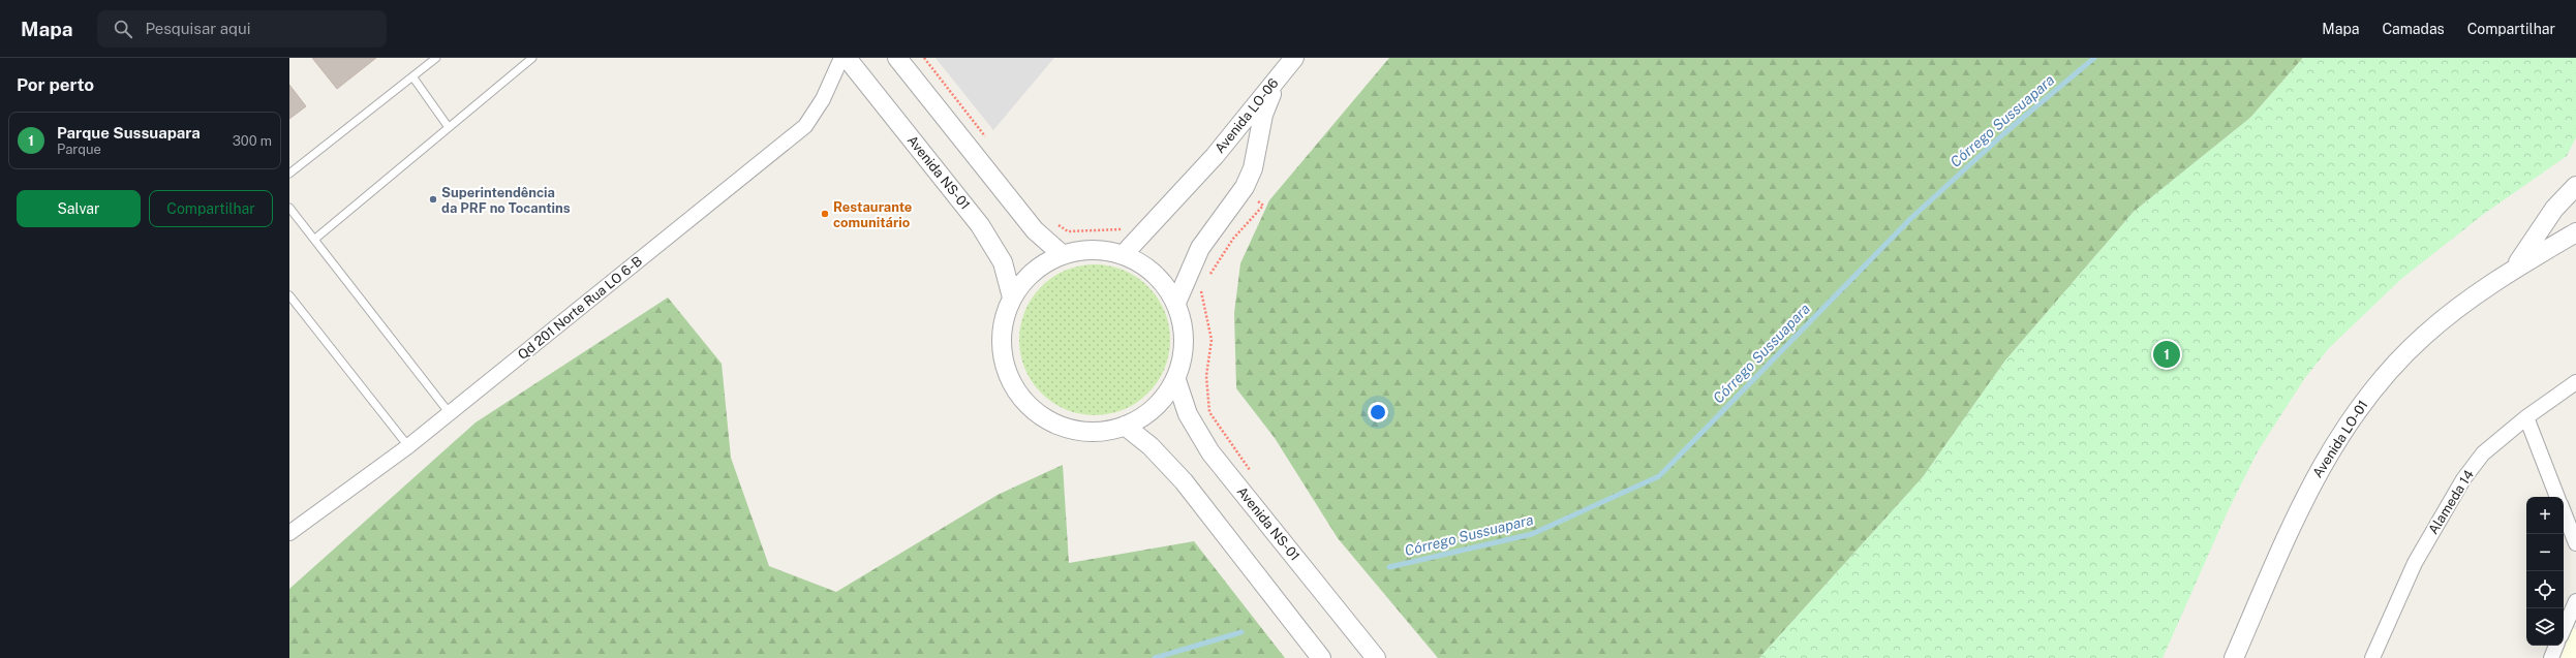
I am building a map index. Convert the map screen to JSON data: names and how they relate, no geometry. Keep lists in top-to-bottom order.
{
  "streets": {
    "street": [
      "Avenida LO-06",
      "Avenida NS-01",
      "Qd 201 Norte Rua LO 6-B",
      "Avenida LO-01",
      "Alameda 14"
    ]
  },
  "water": ["Córrego Sussuapara"],
  "places": ["Superintendência da PRF no Tocantins", "Restaurante comunitário"],
  "page": {
    "header": "Mapa",
    "search": "Pesquisar aqui",
    "nav": ["Mapa", "Camadas", "Compartilhar"],
    "heading": "Por perto",
    "list": [
      {
        "mark": "1",
        "name": "Parque Sussuapara",
        "note": "Parque",
        "value": "300 m"
      }
    ],
    "buttons": ["Salvar", "Compartilhar"],
    "pins": "1",
    "map_buttons": ["+", "−"]
  }
}
